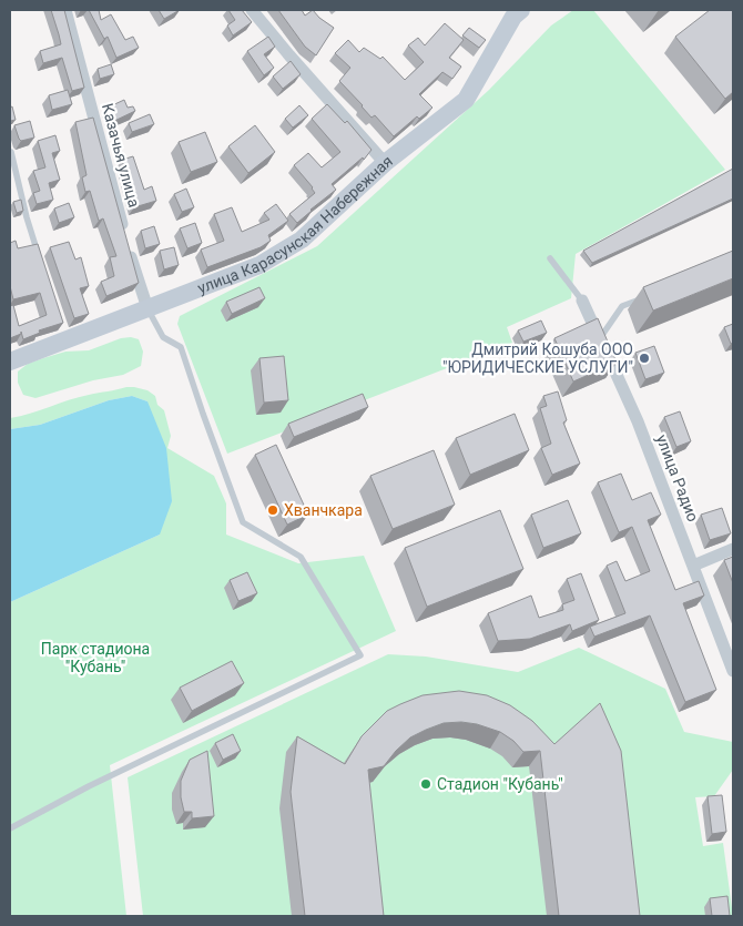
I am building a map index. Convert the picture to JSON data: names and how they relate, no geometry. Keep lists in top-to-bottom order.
{
  "streets": {
    "street": ["Казачья улица", "улица Карасунская Набережная", "улица Радио"]
  },
  "crossings": [
    ["Казачья улица", "улица Карасунская Набережная"]
  ],
  "parks": ["Парк стадиона \"Кубань\""],
  "places": ["Дмитрий Кошуба ООО \"ЮРИДИЧЕСКИЕ УСЛУГИ\"", "Хванчкара", "Стадион \"Кубань\""]
}
